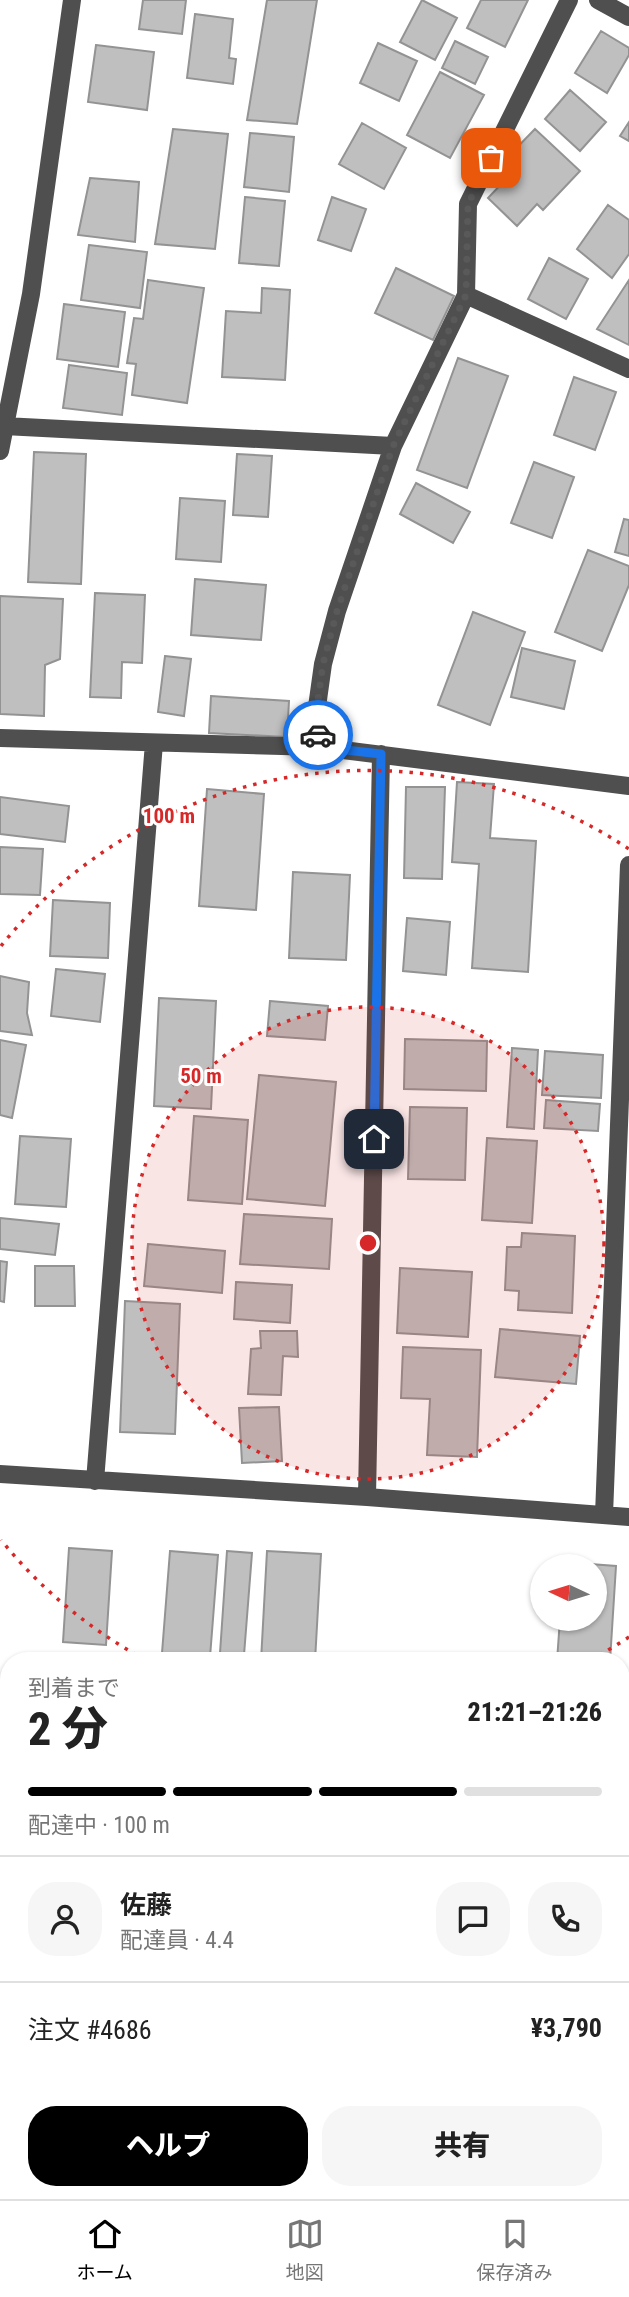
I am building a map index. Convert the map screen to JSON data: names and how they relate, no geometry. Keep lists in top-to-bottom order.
{
  "north": "left",
  "page": {
    "heading": ["2 分", "到着まで", "21:21–21:26"],
    "panel": [
      "佐藤",
      "配達員 · 4.4",
      "注文 #4686",
      "¥3,790"
    ],
    "bar": "配達中 · 100 m",
    "buttons": ["ヘルプ", "共有"],
    "tabs": ["ホーム", "地図", "保存済み"]
  },
  "rings": ["100 m", "50 m"]
}
